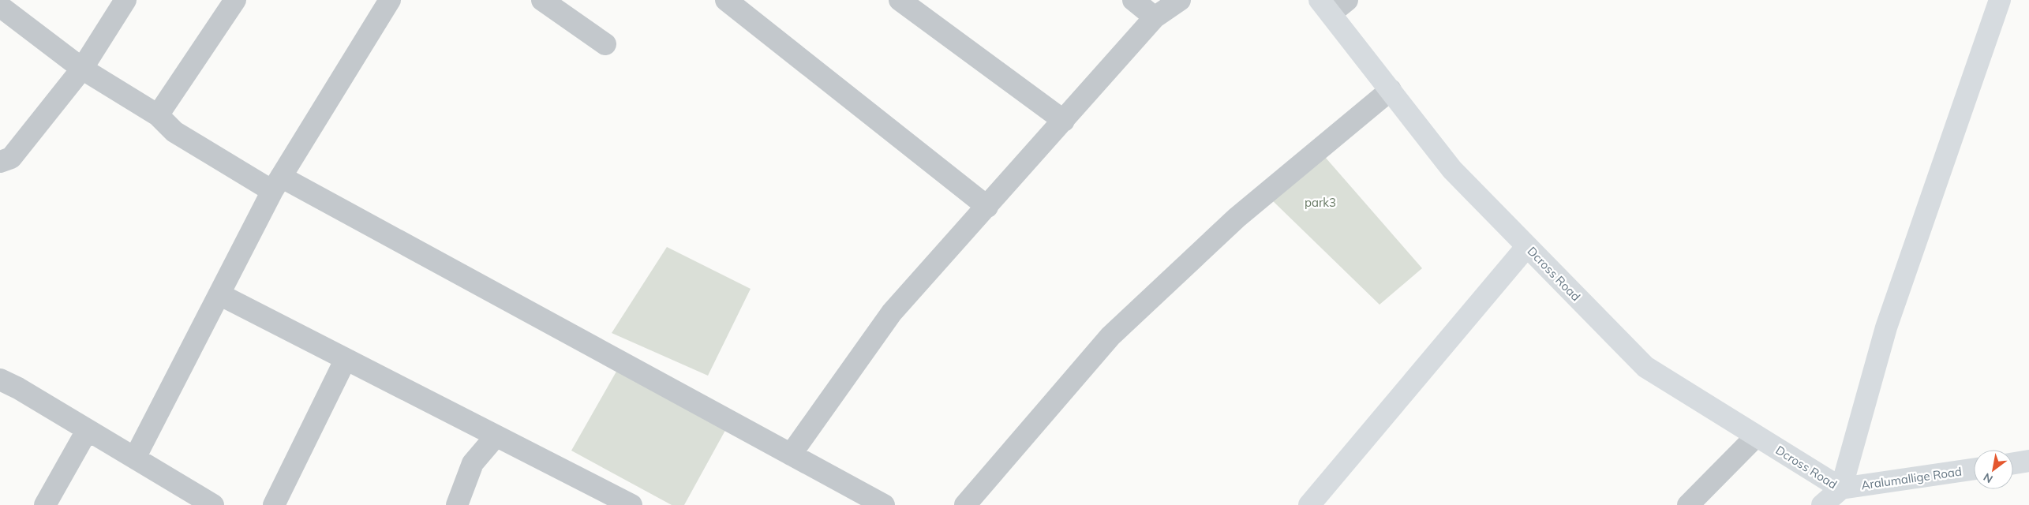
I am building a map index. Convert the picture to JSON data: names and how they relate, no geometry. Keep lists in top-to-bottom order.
{
  "streets": {
    "main road": ["Dcross Road", "Aralumallige Road"]
  },
  "crossings": [
    ["Dcross Road", "Aralumallige Road"]
  ],
  "parks": ["park3"],
  "north": "bottom left"
}
